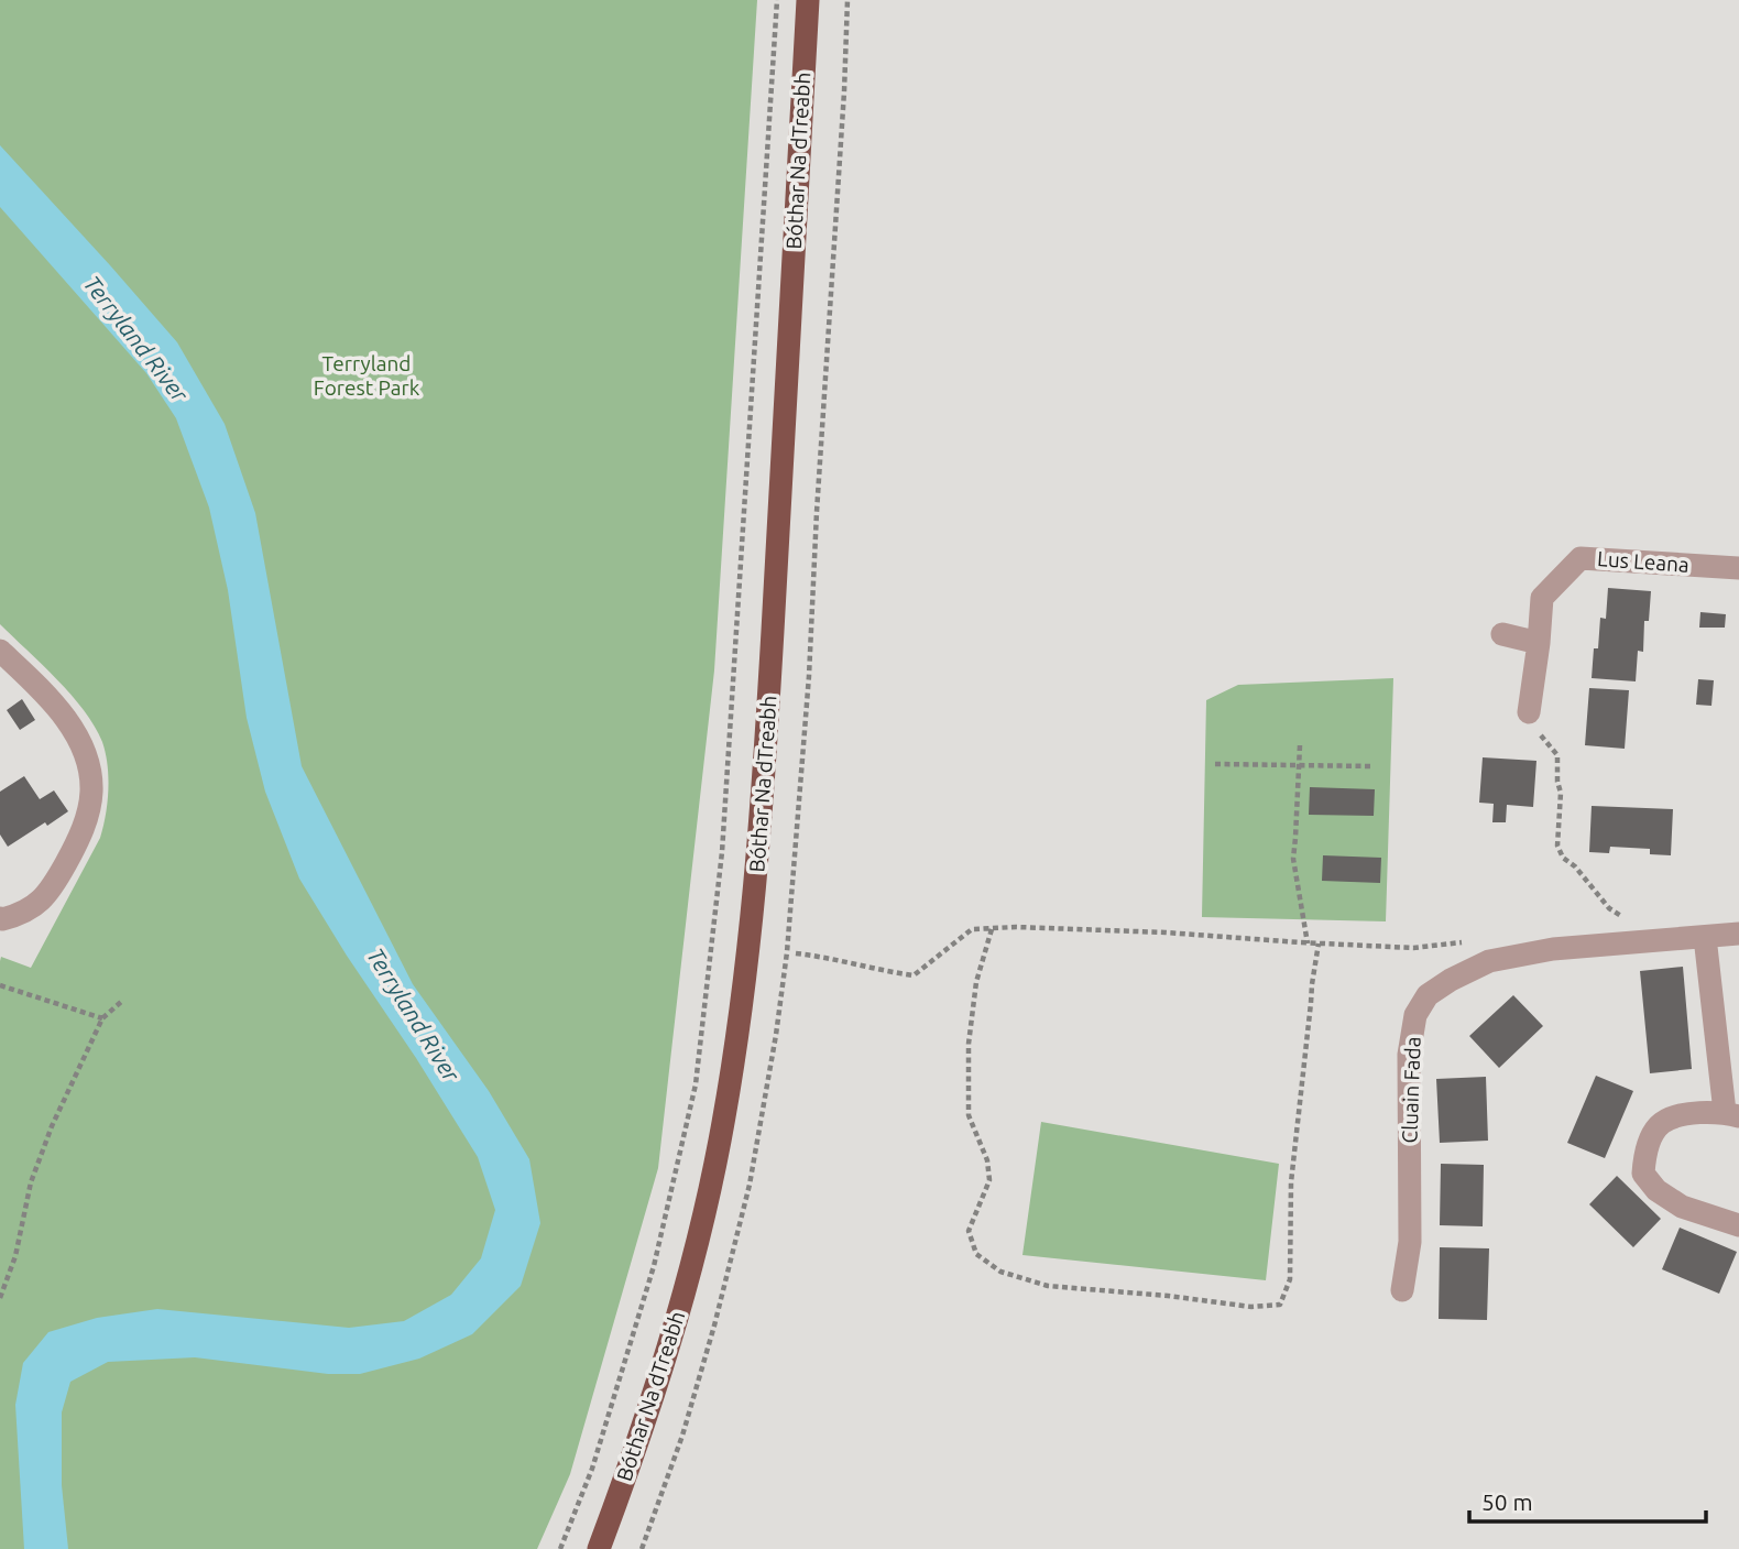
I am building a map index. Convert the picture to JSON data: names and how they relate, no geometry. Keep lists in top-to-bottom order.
{
  "streets": {
    "highway": ["Bóthar Na dTreabh"],
    "street": ["Lus Leana", "Cluain Fada"]
  },
  "water": ["Terryland River"],
  "parks": ["Terryland Forest Park"],
  "scale_bar": "50 m"
}
